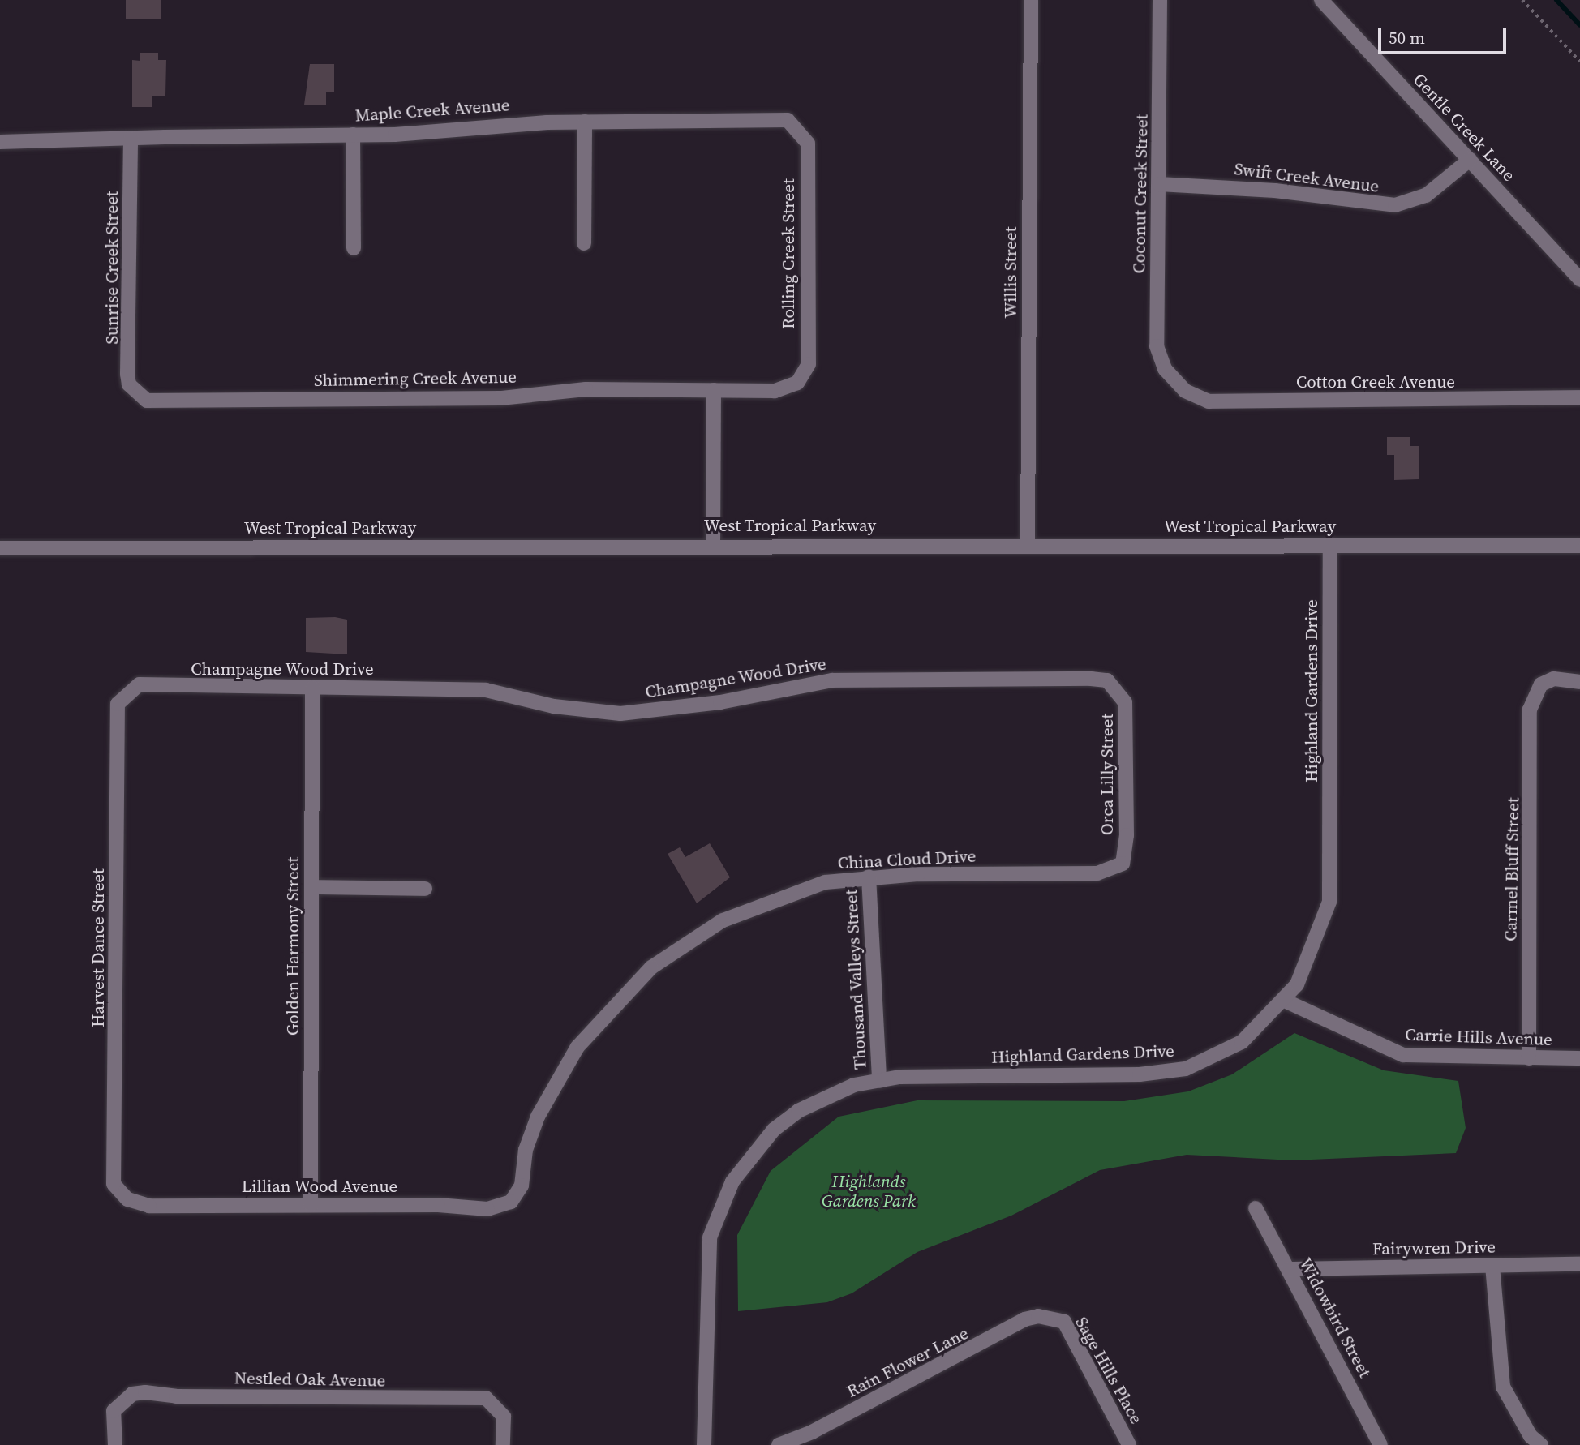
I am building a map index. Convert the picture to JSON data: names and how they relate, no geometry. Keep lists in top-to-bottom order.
{
  "streets": {
    "street": [
      "Maple Creek Avenue",
      "Gentle Creek Lane",
      "Swift Creek Avenue",
      "Coconut Creek Street",
      "Rolling Creek Street",
      "Sunrise Creek Street",
      "Willis Street",
      "Shimmering Creek Avenue",
      "Cotton Creek Avenue",
      "West Tropical Parkway",
      "Champagne Wood Drive",
      "Highland Gardens Drive",
      "Orca Lilly Street",
      "China Cloud Drive",
      "Carmel Bluff Street",
      "Golden Harmony Street",
      "Harvest Dance Street",
      "Thousand Valleys Street",
      "Carrie Hills Avenue",
      "Lillian Wood Avenue",
      "Fairywren Drive",
      "Widowbird Street",
      "Rain Flower Lane",
      "Sage Hills Place",
      "Nestled Oak Avenue"
    ]
  },
  "crossings": [
    ["Maple Creek Avenue", "Rolling Creek Street"],
    ["Maple Creek Avenue", "Sunrise Creek Street"],
    ["Gentle Creek Lane", "Swift Creek Avenue"],
    ["Swift Creek Avenue", "Coconut Creek Street"],
    ["Coconut Creek Street", "Cotton Creek Avenue"],
    ["Rolling Creek Street", "Shimmering Creek Avenue"],
    ["Sunrise Creek Street", "Shimmering Creek Avenue"],
    ["Willis Street", "West Tropical Parkway"],
    ["West Tropical Parkway", "Highland Gardens Drive"],
    ["Champagne Wood Drive", "Orca Lilly Street"],
    ["Champagne Wood Drive", "Golden Harmony Street"],
    ["Champagne Wood Drive", "Harvest Dance Street"],
    ["Highland Gardens Drive", "Thousand Valleys Street"],
    ["Highland Gardens Drive", "Carrie Hills Avenue"],
    ["Orca Lilly Street", "China Cloud Drive"],
    ["China Cloud Drive", "Thousand Valleys Street"],
    ["China Cloud Drive", "Lillian Wood Avenue"],
    ["Carmel Bluff Street", "Carrie Hills Avenue"],
    ["Golden Harmony Street", "Lillian Wood Avenue"],
    ["Harvest Dance Street", "Lillian Wood Avenue"],
    ["Fairywren Drive", "Widowbird Street"],
    ["Rain Flower Lane", "Sage Hills Place"]
  ],
  "parks": ["Highlands Gardens Park"],
  "scale_bar": "50 m"
}
